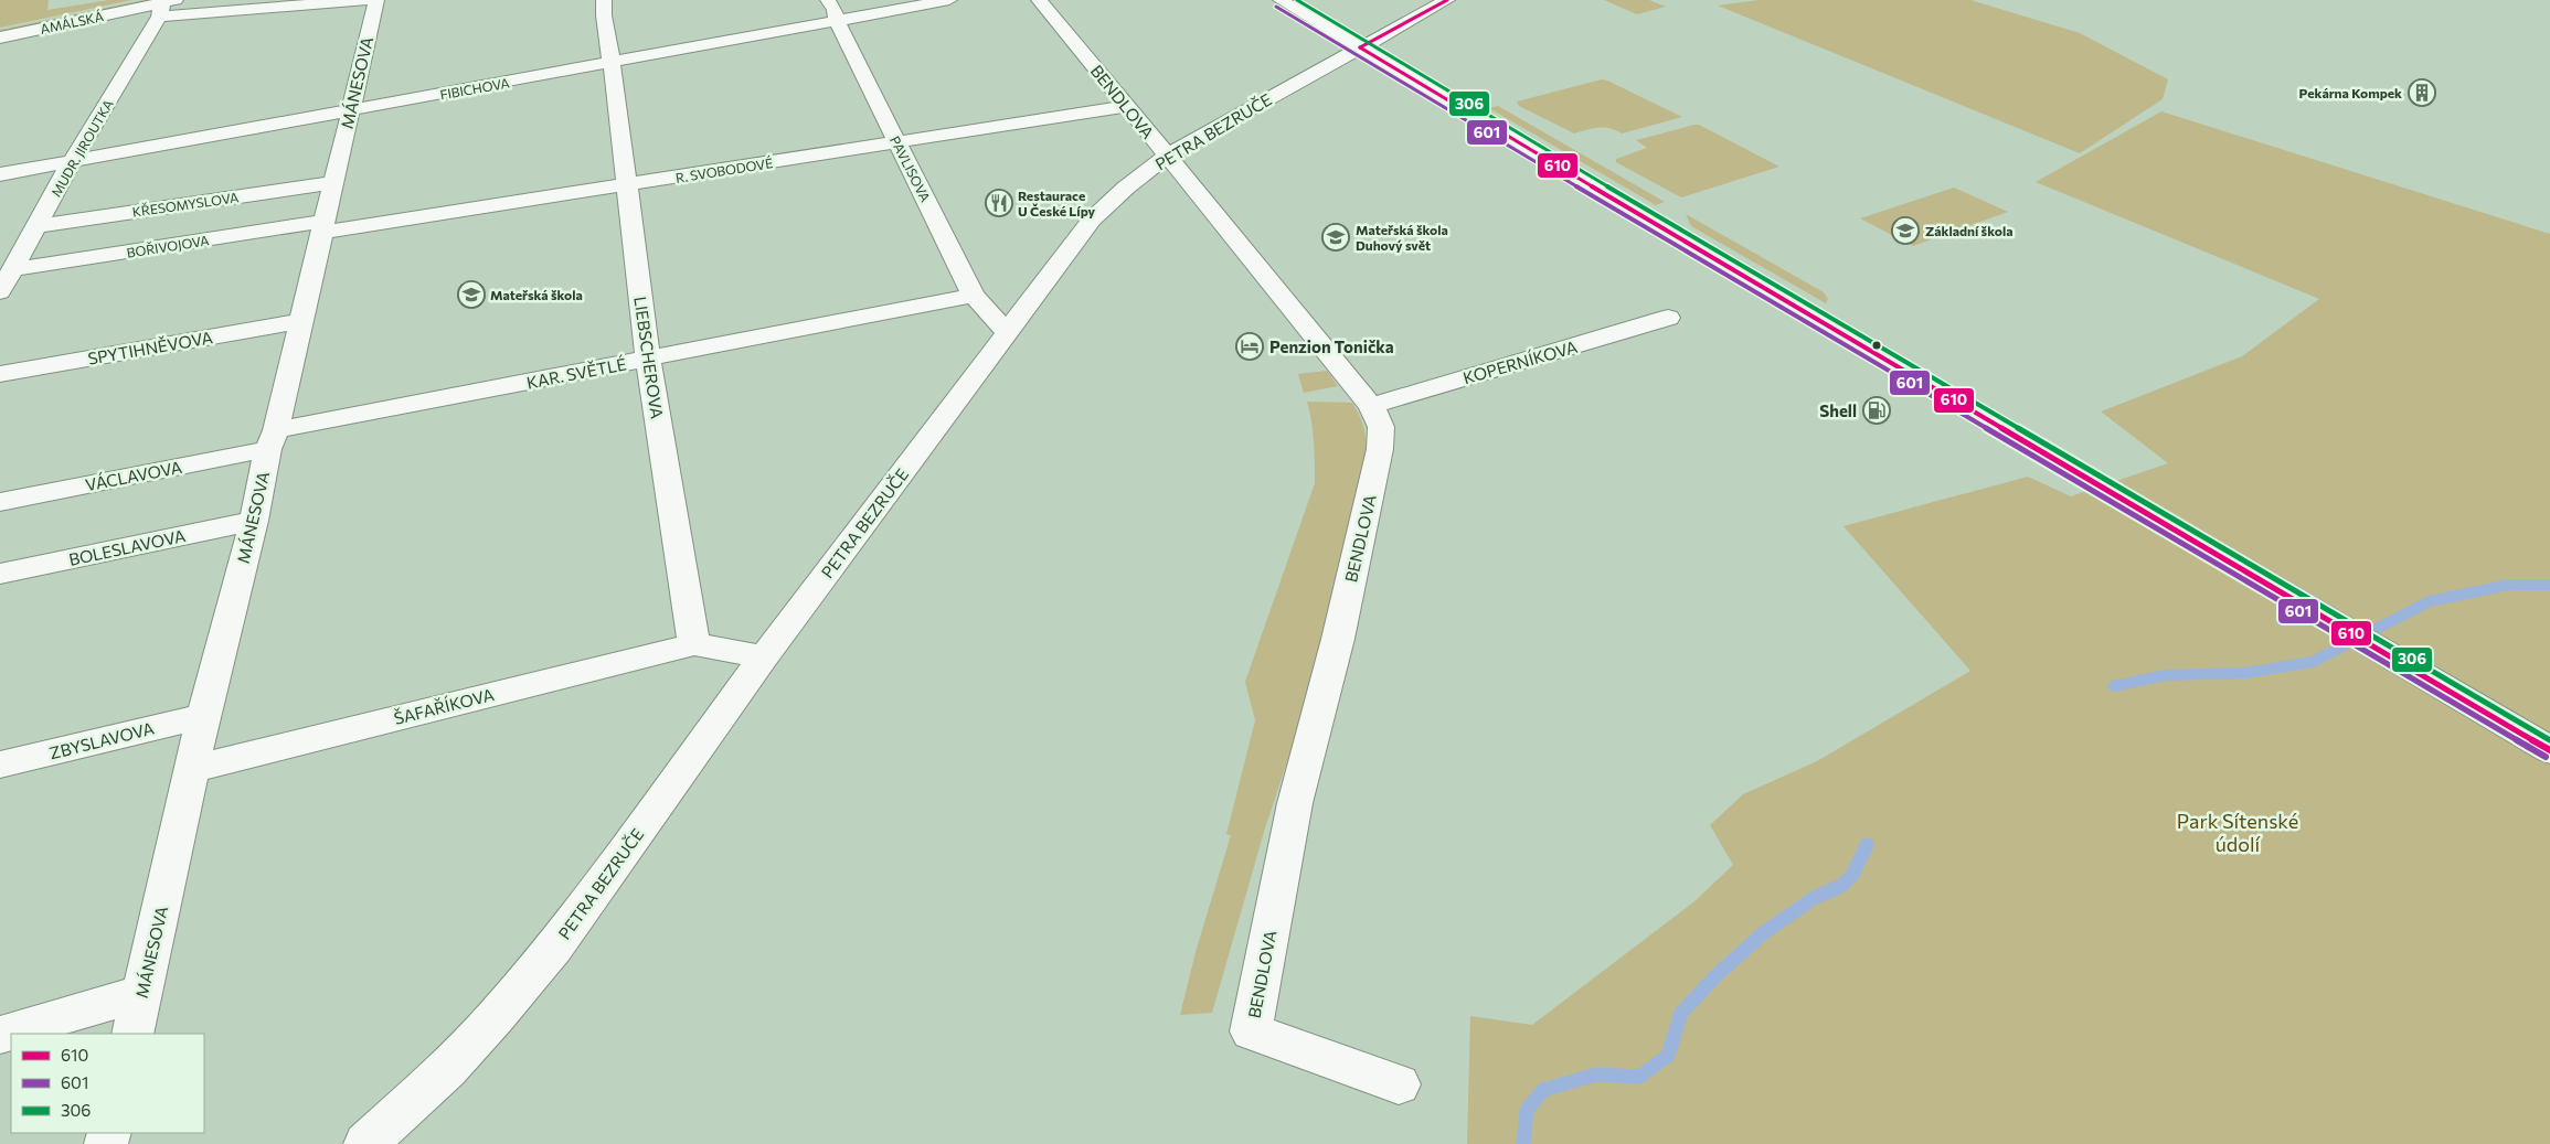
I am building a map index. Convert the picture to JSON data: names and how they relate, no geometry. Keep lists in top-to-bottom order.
{
  "streets": {
    "street": [
      "AMÁLSKÁ",
      "MÁNESOVA",
      "FIBICHOVA",
      "BENDLOVA",
      "PETRA BEZRUČE",
      "MUDR. JIROUTKA",
      "PAVLISOVA",
      "R. SVOBODOVÉ",
      "KŘESOMYSLOVA",
      "BOŘIVOJOVA",
      "SPYTIHNĚVOVA",
      "LIEBSCHEROVA",
      "KOPERNÍKOVA",
      "KAR. SVĚTLÉ",
      "VÁCLAVOVA",
      "BOLESLAVOVA",
      "ŠAFAŘÍKOVA",
      "ZBYSLAVOVA"
    ]
  },
  "crossings": [
    ["AMÁLSKÁ", "MUDR. JIROUTKA"],
    ["MÁNESOVA", "FIBICHOVA"],
    ["MÁNESOVA", "R. SVOBODOVÉ"],
    ["MÁNESOVA", "KŘESOMYSLOVA"],
    ["MÁNESOVA", "BOŘIVOJOVA"],
    ["MÁNESOVA", "SPYTIHNĚVOVA"],
    ["MÁNESOVA", "KAR. SVĚTLÉ"],
    ["MÁNESOVA", "VÁCLAVOVA"],
    ["MÁNESOVA", "BOLESLAVOVA"],
    ["MÁNESOVA", "ŠAFAŘÍKOVA"],
    ["MÁNESOVA", "ZBYSLAVOVA"],
    ["FIBICHOVA", "MUDR. JIROUTKA"],
    ["FIBICHOVA", "PAVLISOVA"],
    ["FIBICHOVA", "LIEBSCHEROVA"],
    ["BENDLOVA", "PETRA BEZRUČE"],
    ["BENDLOVA", "R. SVOBODOVÉ"],
    ["BENDLOVA", "KOPERNÍKOVA"],
    ["PETRA BEZRUČE", "PAVLISOVA"],
    ["MUDR. JIROUTKA", "KŘESOMYSLOVA"],
    ["MUDR. JIROUTKA", "BOŘIVOJOVA"],
    ["PAVLISOVA", "R. SVOBODOVÉ"],
    ["PAVLISOVA", "KAR. SVĚTLÉ"],
    ["R. SVOBODOVÉ", "BOŘIVOJOVA"],
    ["R. SVOBODOVÉ", "LIEBSCHEROVA"],
    ["LIEBSCHEROVA", "KAR. SVĚTLÉ"],
    ["LIEBSCHEROVA", "ŠAFAŘÍKOVA"],
    ["KAR. SVĚTLÉ", "VÁCLAVOVA"]
  ],
  "parks": ["Park Sítenské údolí"],
  "places": {
    "building": ["Pekárna Kompek"],
    "restaurant": ["Restaurace U České Lípy"],
    "school or university": ["Základní škola", "Mateřská škola Duhový svět", "Mateřská škola"],
    "hotel": ["Penzion Tonička"],
    "fuel station": ["Shell"]
  },
  "lines": ["transit line 610", "transit line 306", "transit line 601"],
  "legend": ["610", "601", "306"]
}
